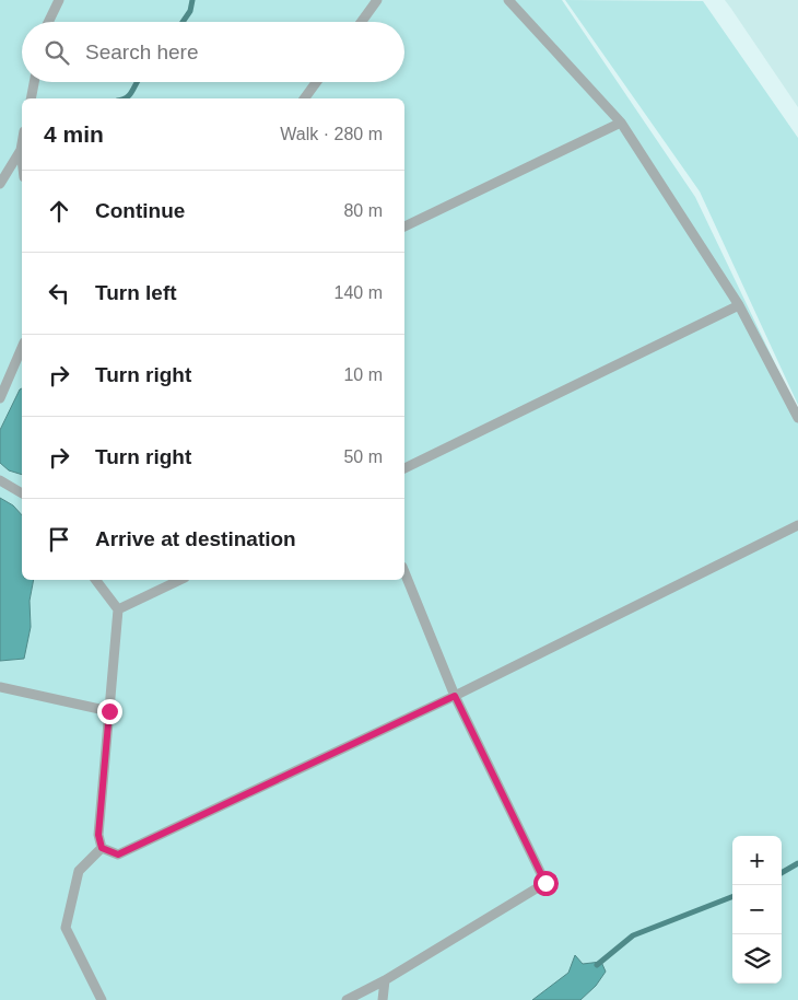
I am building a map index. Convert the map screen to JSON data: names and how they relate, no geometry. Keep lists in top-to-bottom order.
{
  "page": {
    "search": "Search here",
    "heading": ["4 min", "Walk · 280 m"],
    "list": [
      ["Continue", "80 m"],
      ["Turn left", "140 m"],
      ["Turn right", "10 m"],
      ["Turn right", "50 m"],
      "Arrive at destination"
    ],
    "map_buttons": ["+", "−"]
  }
}
